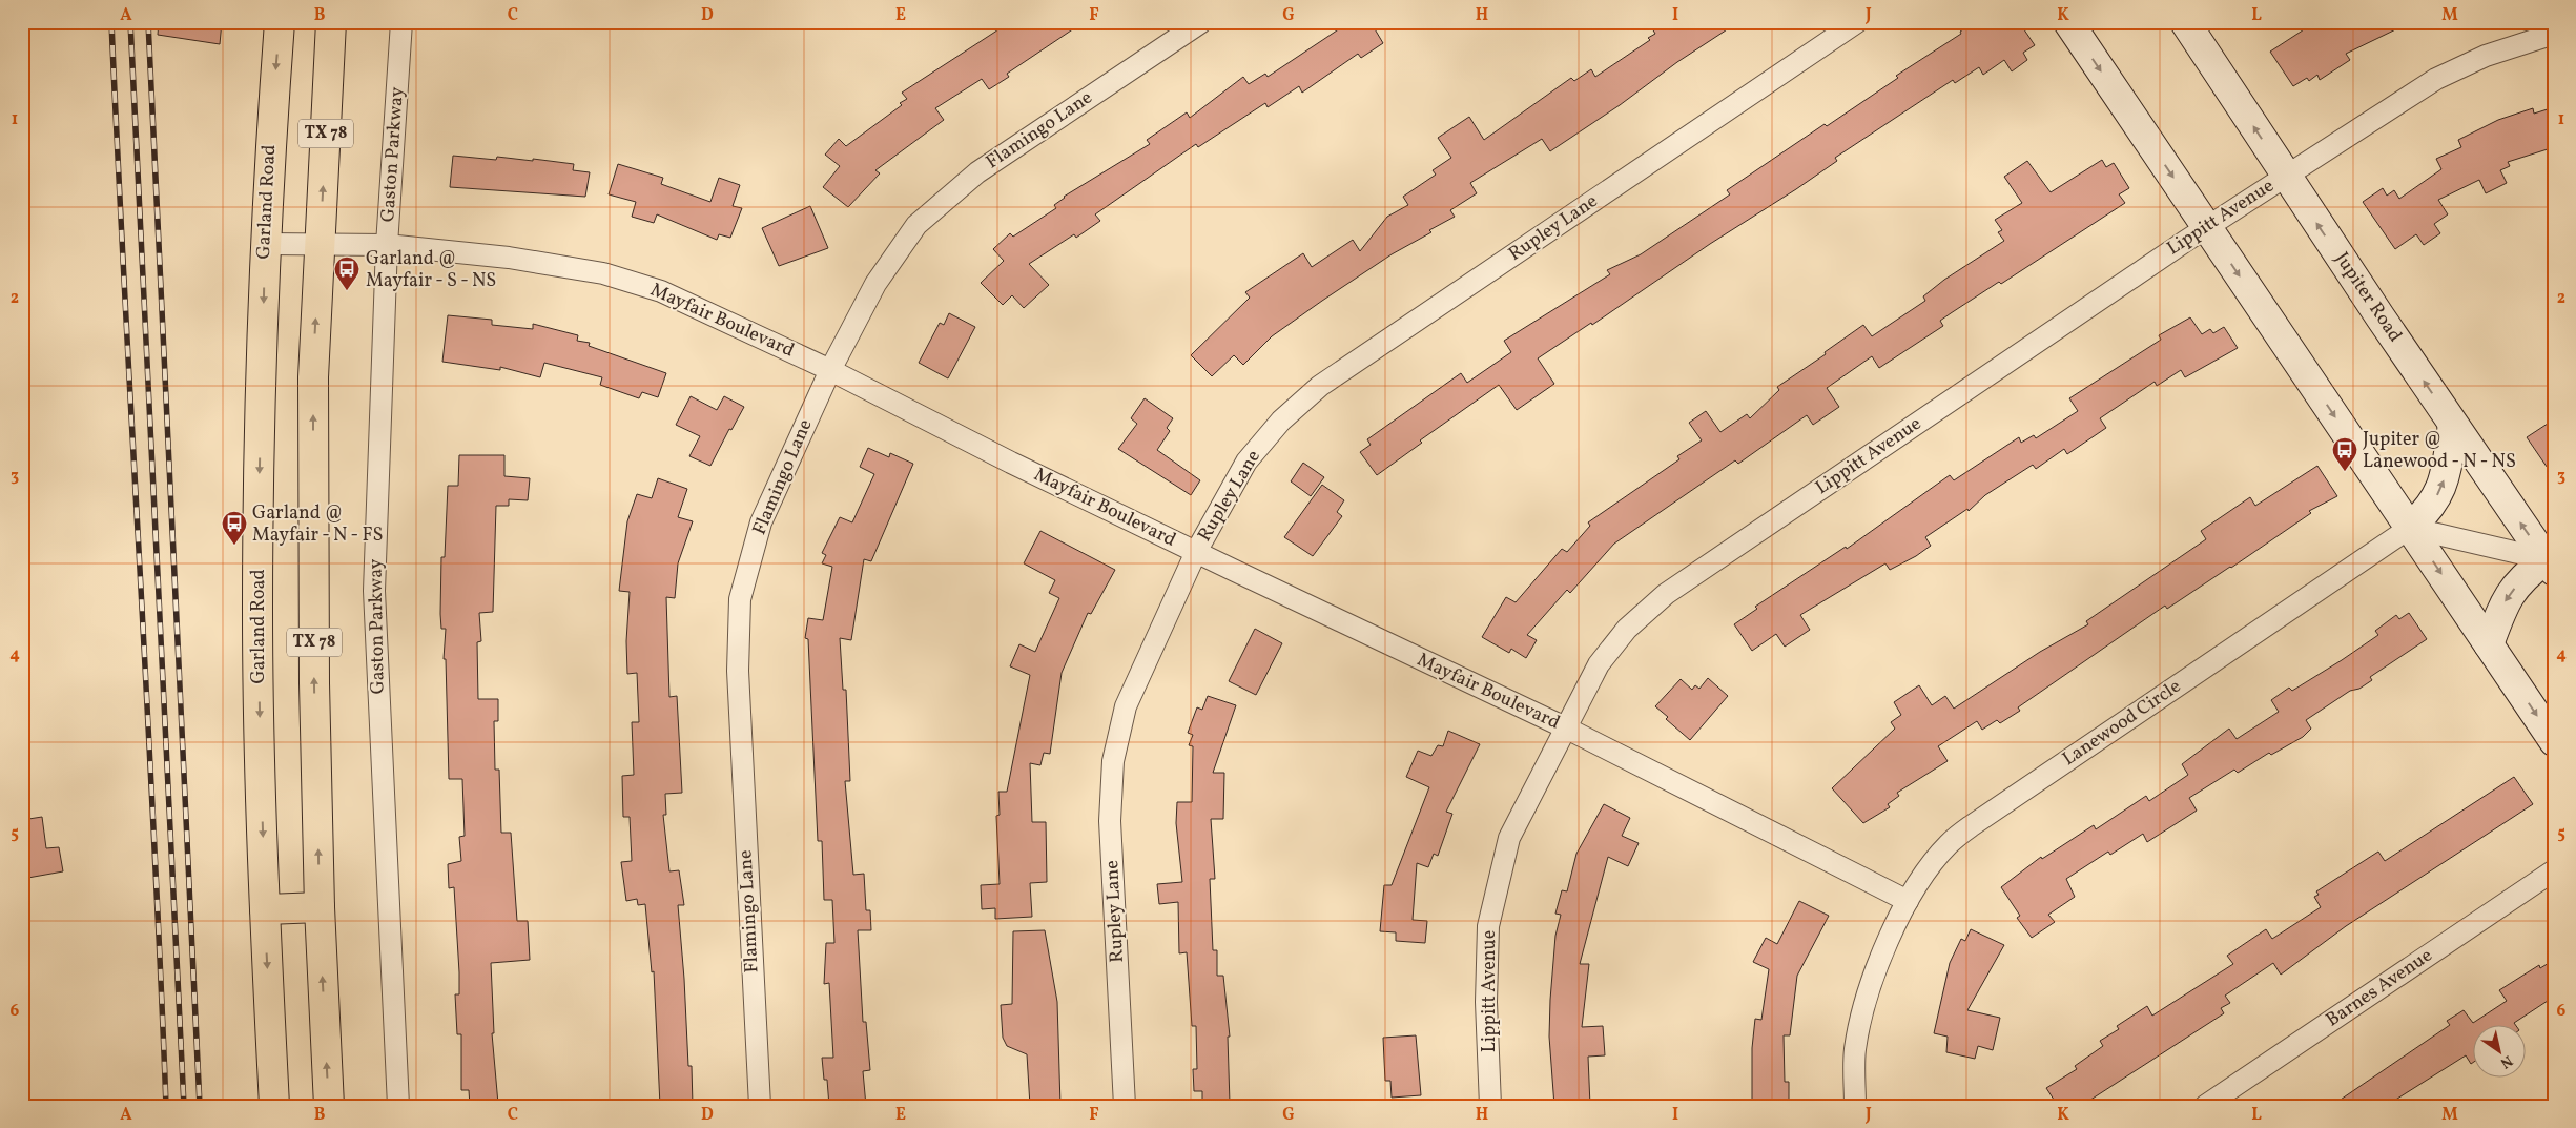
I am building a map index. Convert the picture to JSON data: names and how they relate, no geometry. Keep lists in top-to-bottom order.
{
  "streets": {
    "main road": ["TX 78", "Garland Road", "Jupiter Road"],
    "street": [
      "Flamingo Lane",
      "Gaston Parkway",
      "Lippitt Avenue",
      "Rupley Lane",
      "Mayfair Boulevard",
      "Lanewood Circle",
      "Barnes Avenue"
    ]
  },
  "crossings": [
    ["Flamingo Lane", "Mayfair Boulevard"],
    ["TX 78", "Mayfair Boulevard"],
    ["Gaston Parkway", "Mayfair Boulevard"],
    ["Garland Road", "Mayfair Boulevard"],
    ["Lippitt Avenue", "Jupiter Road"],
    ["Lippitt Avenue", "Mayfair Boulevard"],
    ["Rupley Lane", "Mayfair Boulevard"],
    ["Mayfair Boulevard", "Lanewood Circle"]
  ],
  "places": {
    "bus stop": ["Garland @ Mayfair - S - NS", "Jupiter @ Lanewood - N - NS", "Garland @ Mayfair - N - FS"]
  },
  "north": "bottom right",
  "grid": {
    "columns": [
      "A",
      "B",
      "C",
      "D",
      "E",
      "F",
      "G",
      "H",
      "I",
      "J",
      "K",
      "L",
      "M"
    ],
    "rows": [
      "1",
      "2",
      "3",
      "4",
      "5",
      "6"
    ]
  }
}
